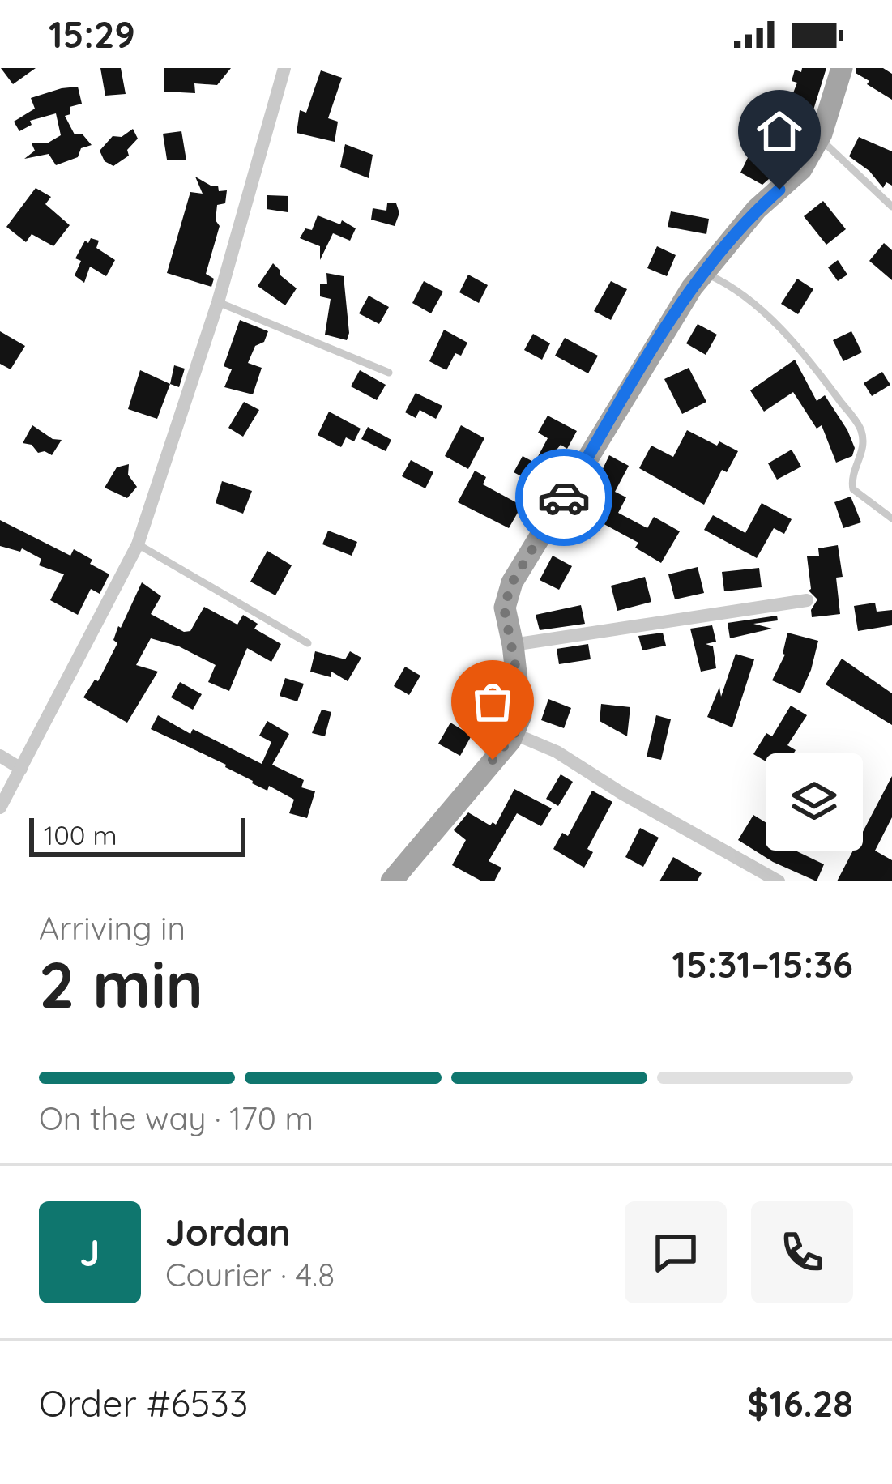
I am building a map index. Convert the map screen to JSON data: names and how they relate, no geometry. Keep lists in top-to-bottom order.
{
  "scale_bar": "100 m",
  "page": {
    "status": "15:29",
    "scale": "100 m",
    "heading": ["2 min", "Arriving in", "15:31–15:36"],
    "panel": [
      "Jordan",
      "Courier · 4.8",
      "Order #6533",
      "$16.28"
    ],
    "bar": "On the way · 170 m",
    "round": "J"
  }
}
